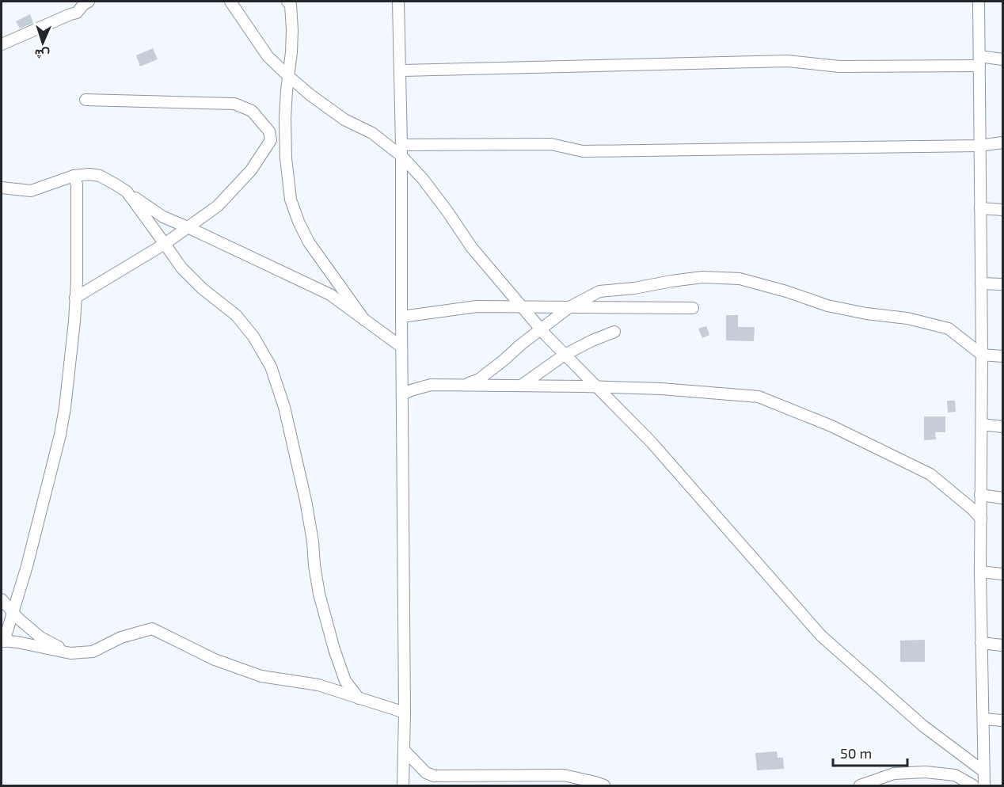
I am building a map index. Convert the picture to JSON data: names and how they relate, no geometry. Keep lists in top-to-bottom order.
{
  "scale_bar": "50 m",
  "north": "bottom"
}
